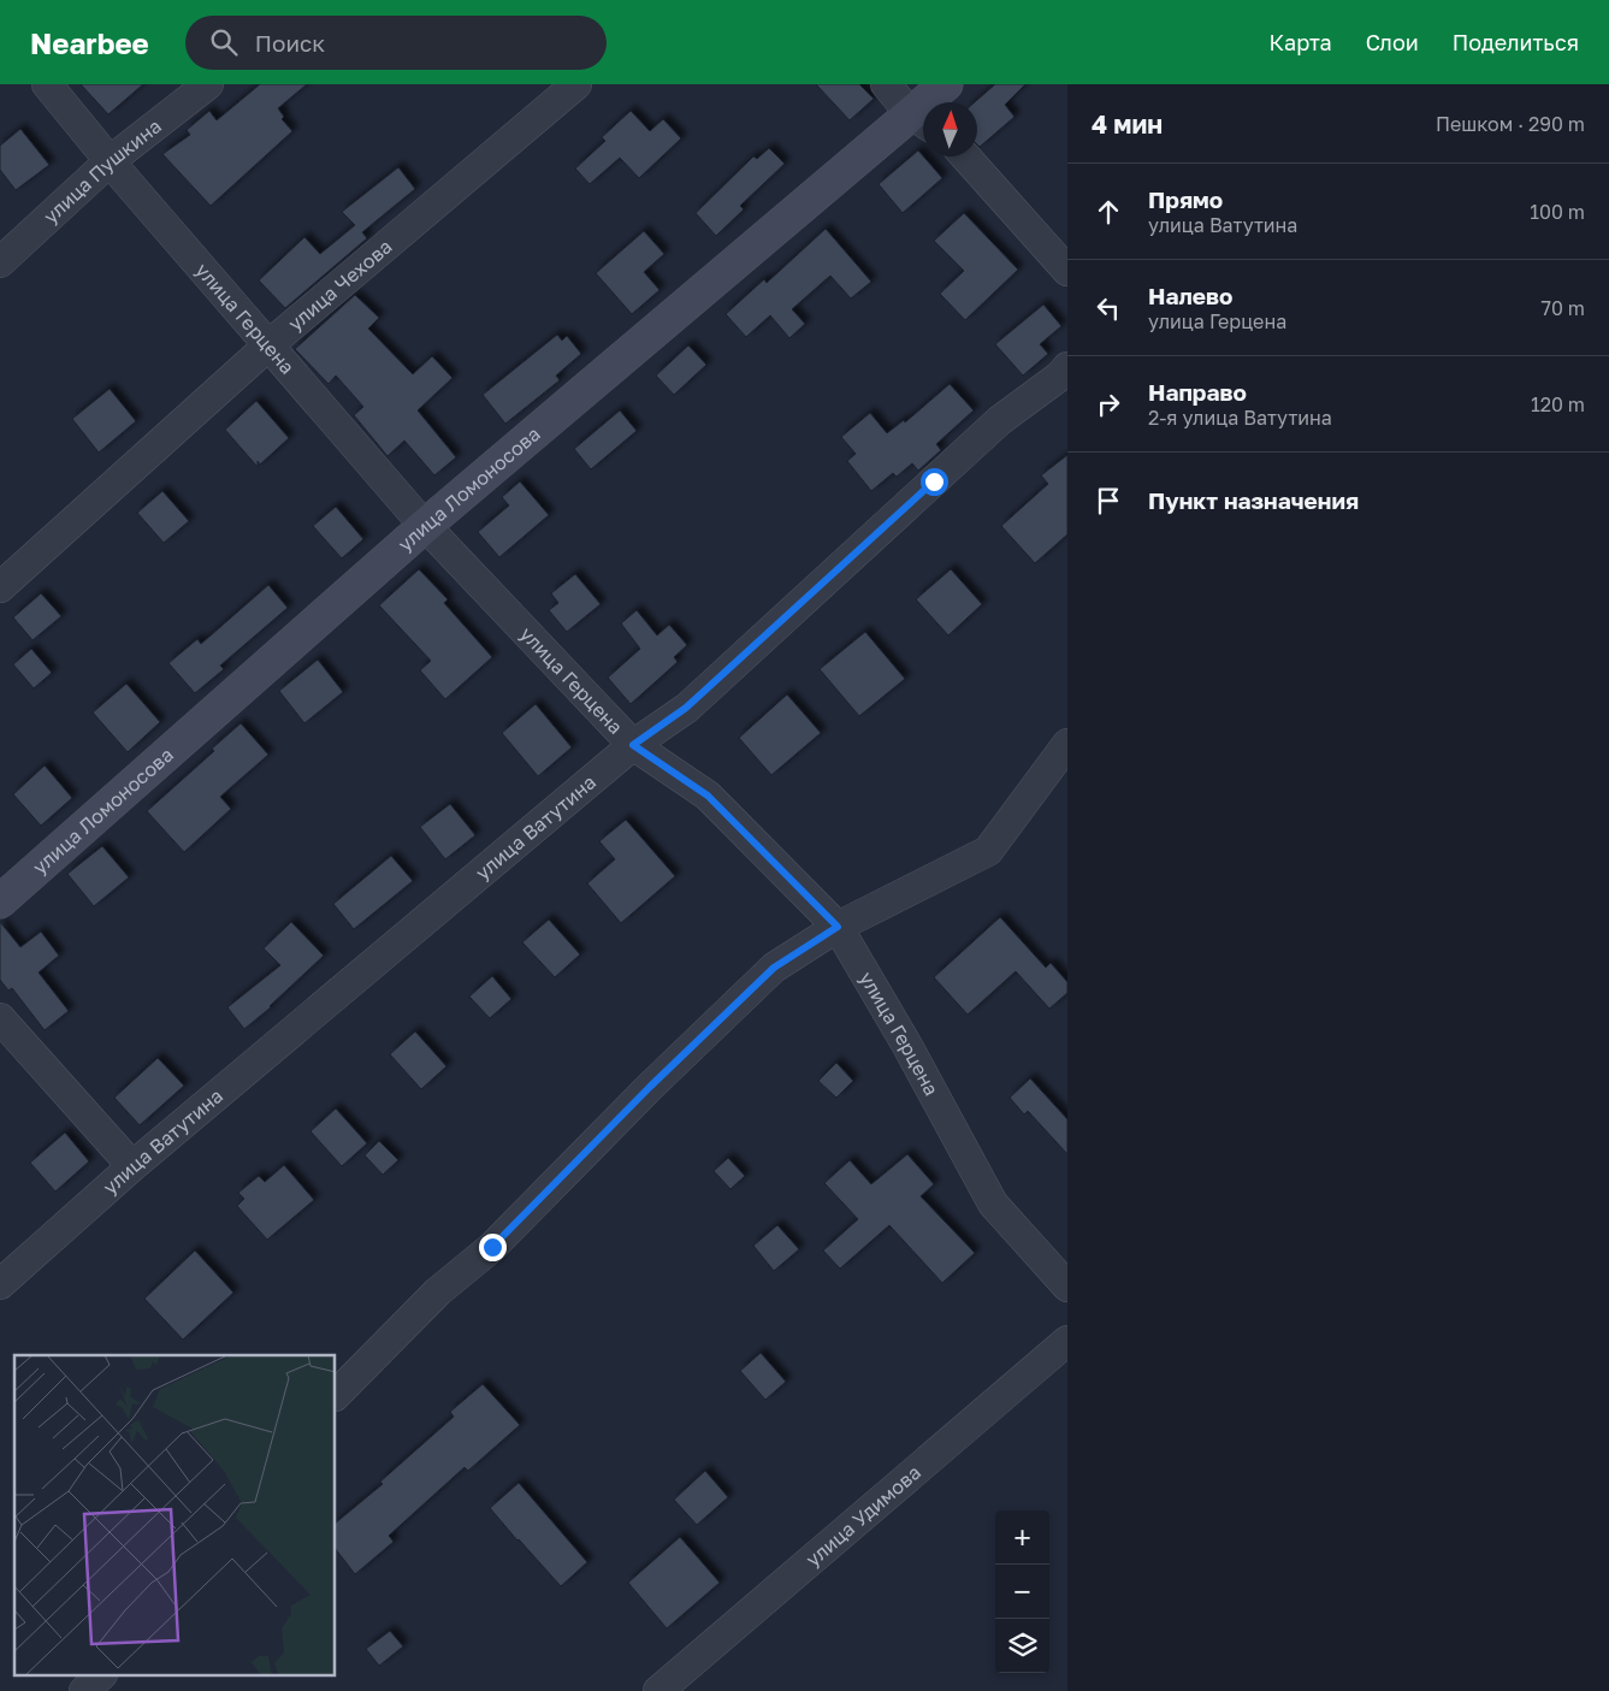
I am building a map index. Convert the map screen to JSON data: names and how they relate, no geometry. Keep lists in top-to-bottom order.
{
  "streets": {
    "street": [
      "улица Пушкина",
      "улица Чехова",
      "улица Герцена",
      "улица Ломоносова",
      "улица Ватутина",
      "улица Удимова"
    ]
  },
  "crossings": [
    ["улица Пушкина", "улица Герцена"],
    ["улица Чехова", "улица Герцена"],
    ["улица Герцена", "улица Ломоносова"],
    ["улица Герцена", "улица Ватутина"]
  ],
  "north": "top",
  "page": {
    "header": "Nearbee",
    "search": "Поиск",
    "nav": ["Карта", "Слои", "Поделиться"],
    "heading": ["4 мин", "Пешком · 290 m"],
    "list": [
      ["Прямо", "улица Ватутина", "100 m"],
      ["Налево", "улица Герцена", "70 m"],
      ["Направо", "2-я улица Ватутина", "120 m"],
      "Пункт назначения"
    ],
    "map_buttons": ["+", "−"]
  }
}
